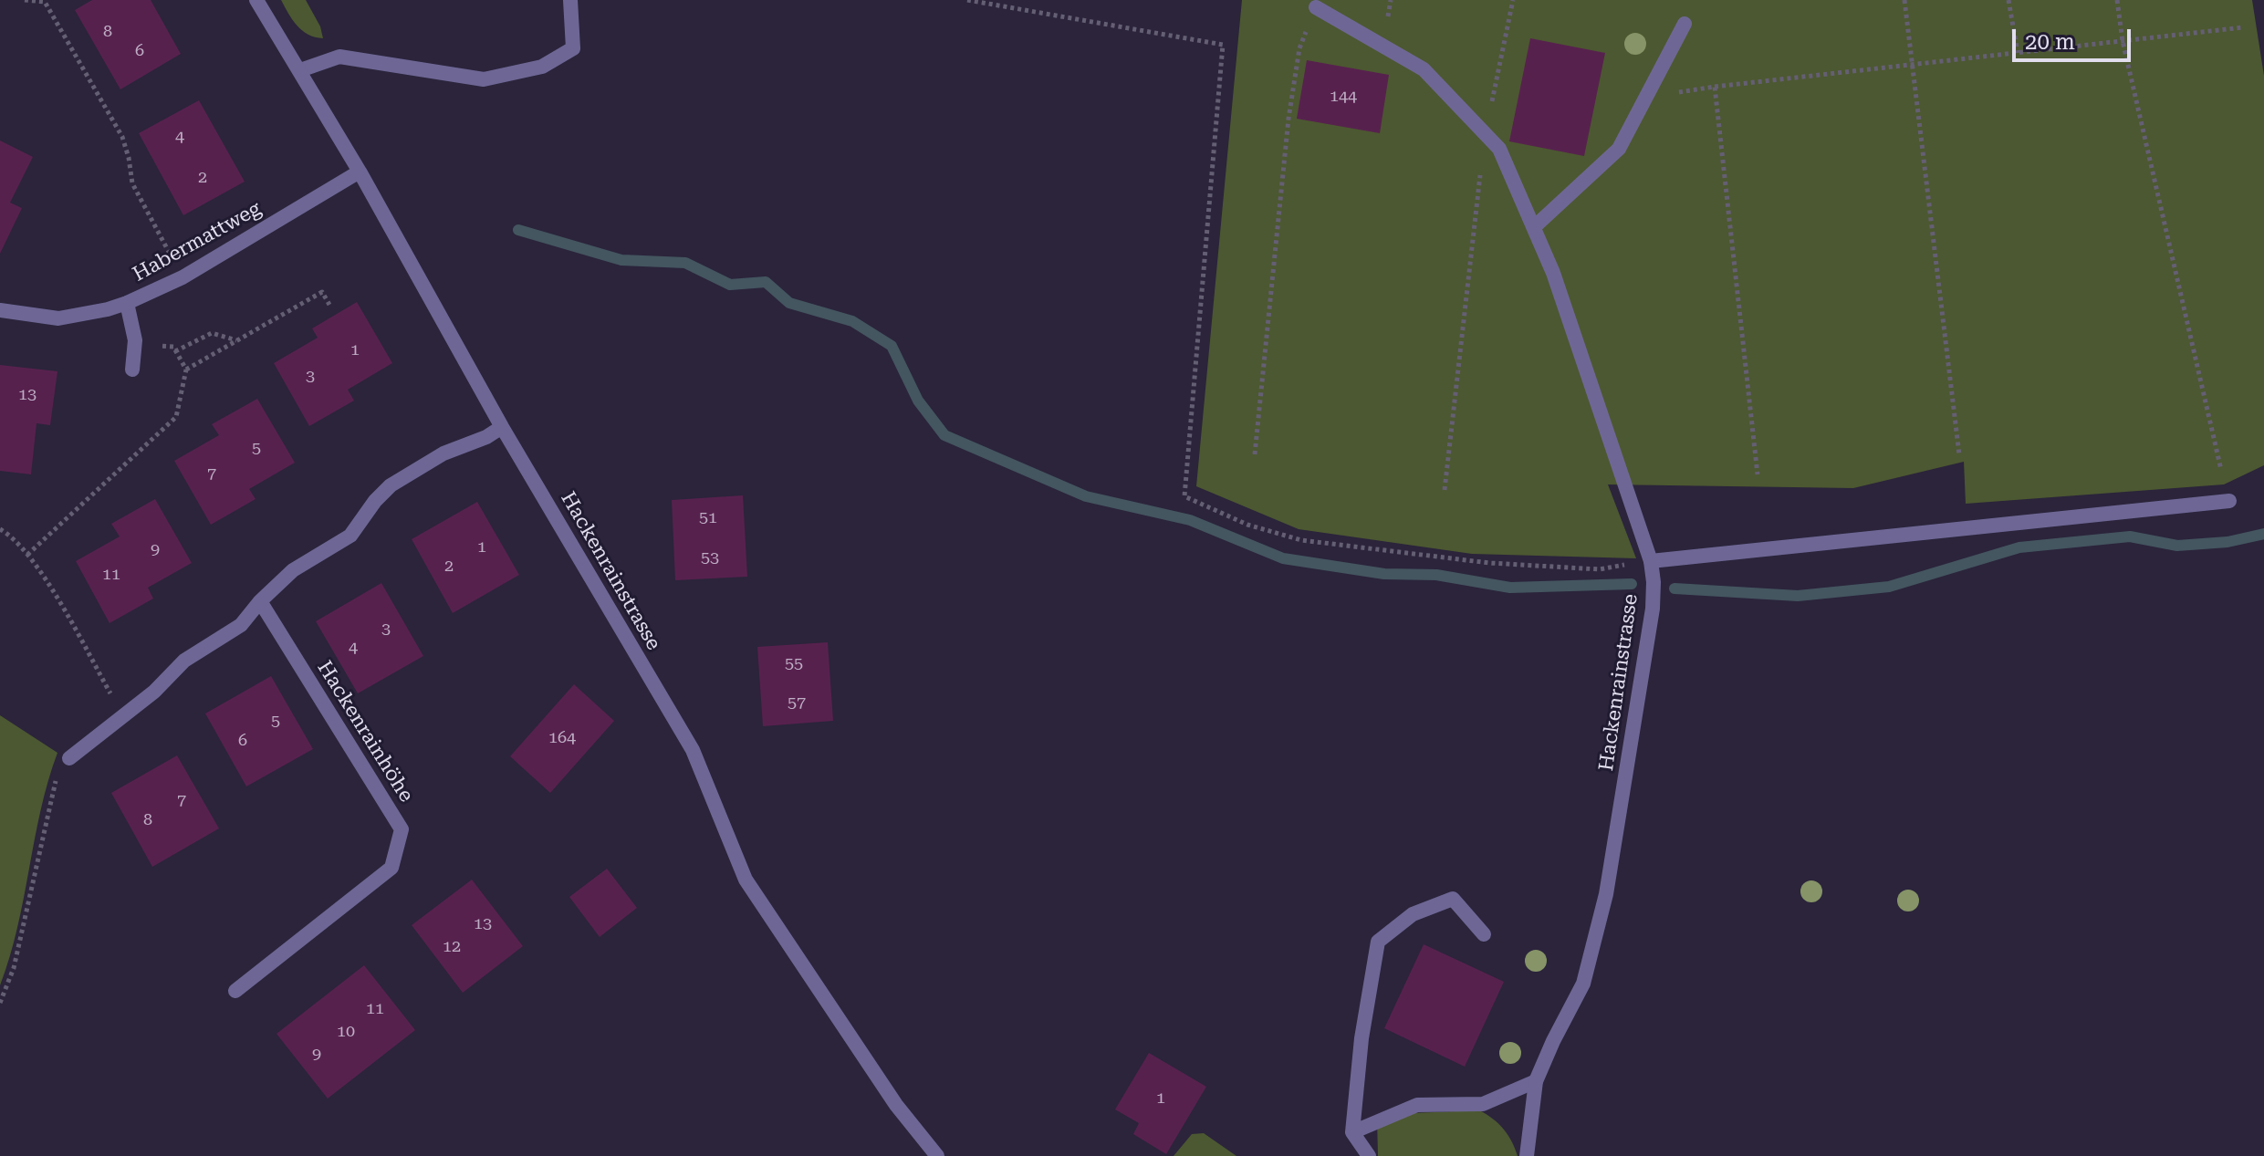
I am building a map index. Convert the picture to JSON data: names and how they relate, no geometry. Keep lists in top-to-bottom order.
{
  "streets": {
    "street": ["Habermattweg", "Hackenrainstrasse", "Hackenrainhöhe"]
  },
  "crossings": [
    ["Habermattweg", "Hackenrainstrasse"]
  ],
  "house_numbers": [
    "8",
    "6",
    "144",
    "4",
    "2",
    "1",
    "3",
    "13",
    "5",
    "7",
    "51",
    "1",
    "9",
    "53",
    "2",
    "11",
    "3",
    "4",
    "55",
    "57",
    "5",
    "164",
    "6",
    "7",
    "8",
    "13",
    "12",
    "11",
    "10",
    "9",
    "1"
  ],
  "scale_bar": "20 m"
}
